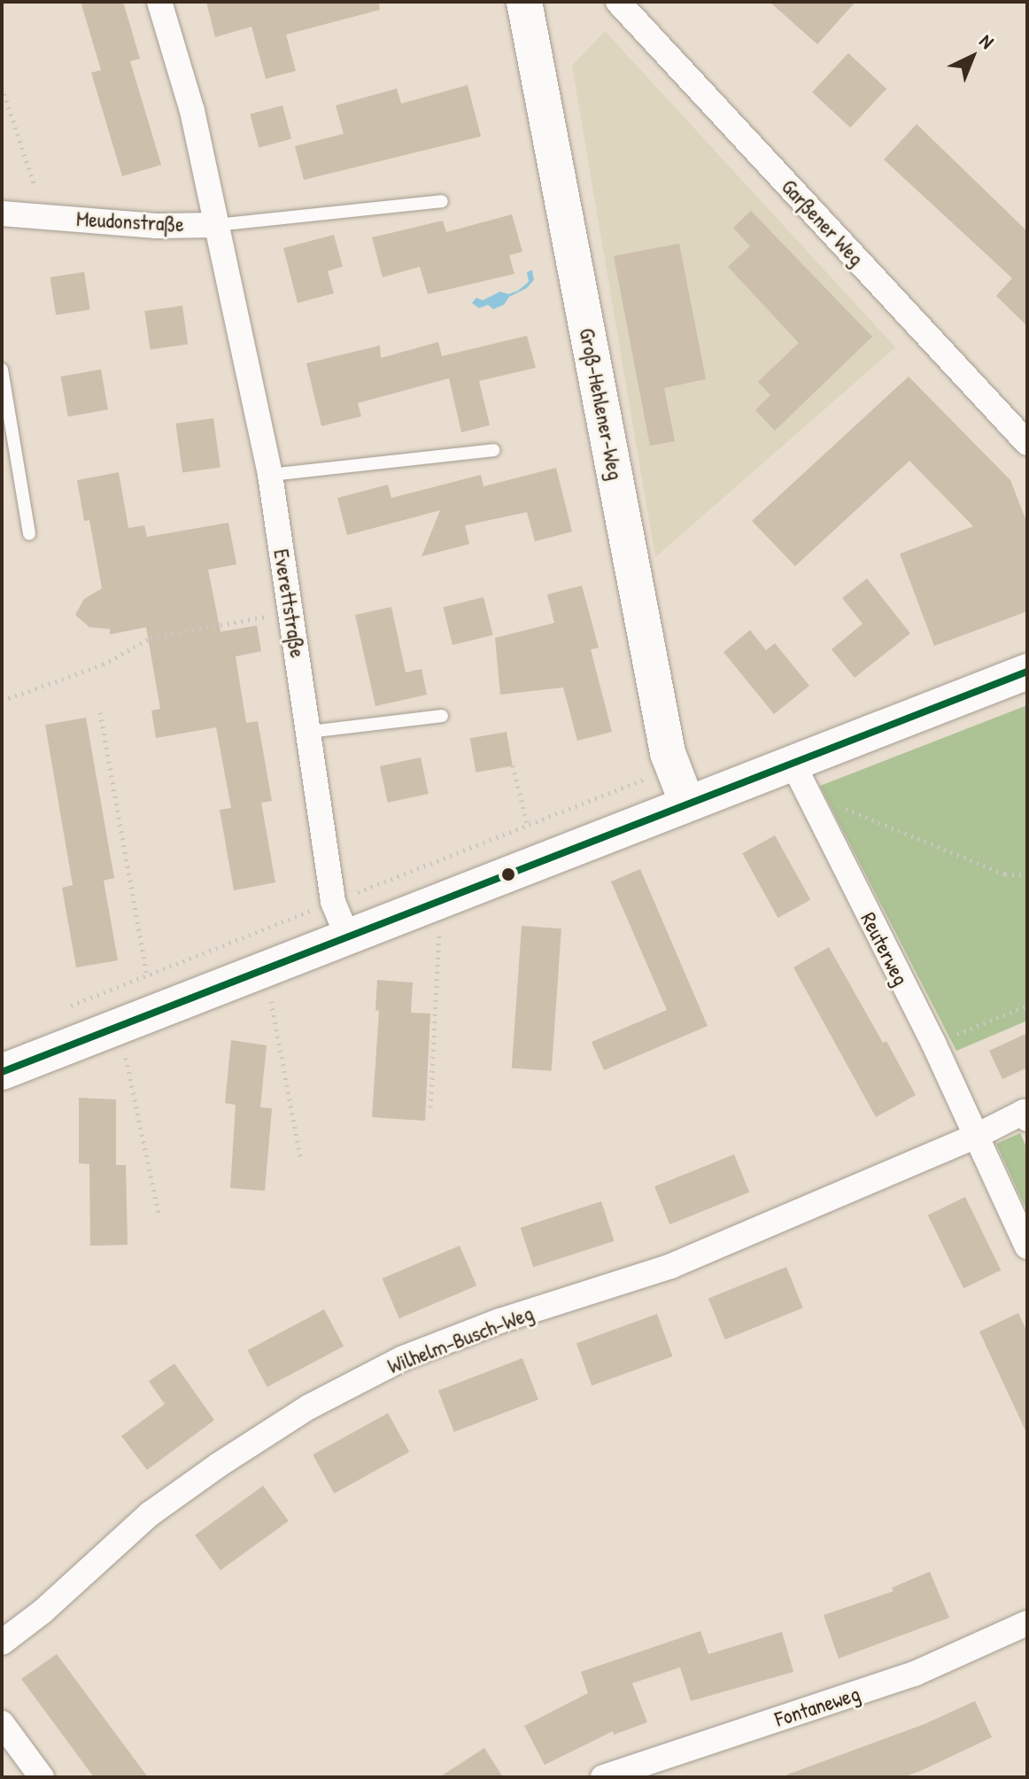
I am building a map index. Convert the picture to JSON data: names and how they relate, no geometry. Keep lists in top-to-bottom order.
{
  "streets": {
    "street": [
      "Meudonstraße",
      "Garßener Weg",
      "Groß-Hehlener-Weg",
      "Everettstraße",
      "Reuterweg",
      "Wilhelm-Busch-Weg",
      "Fontaneweg"
    ]
  },
  "crossings": [
    ["Meudonstraße", "Everettstraße"],
    ["Reuterweg", "Wilhelm-Busch-Weg"]
  ],
  "north": "top right"
}
